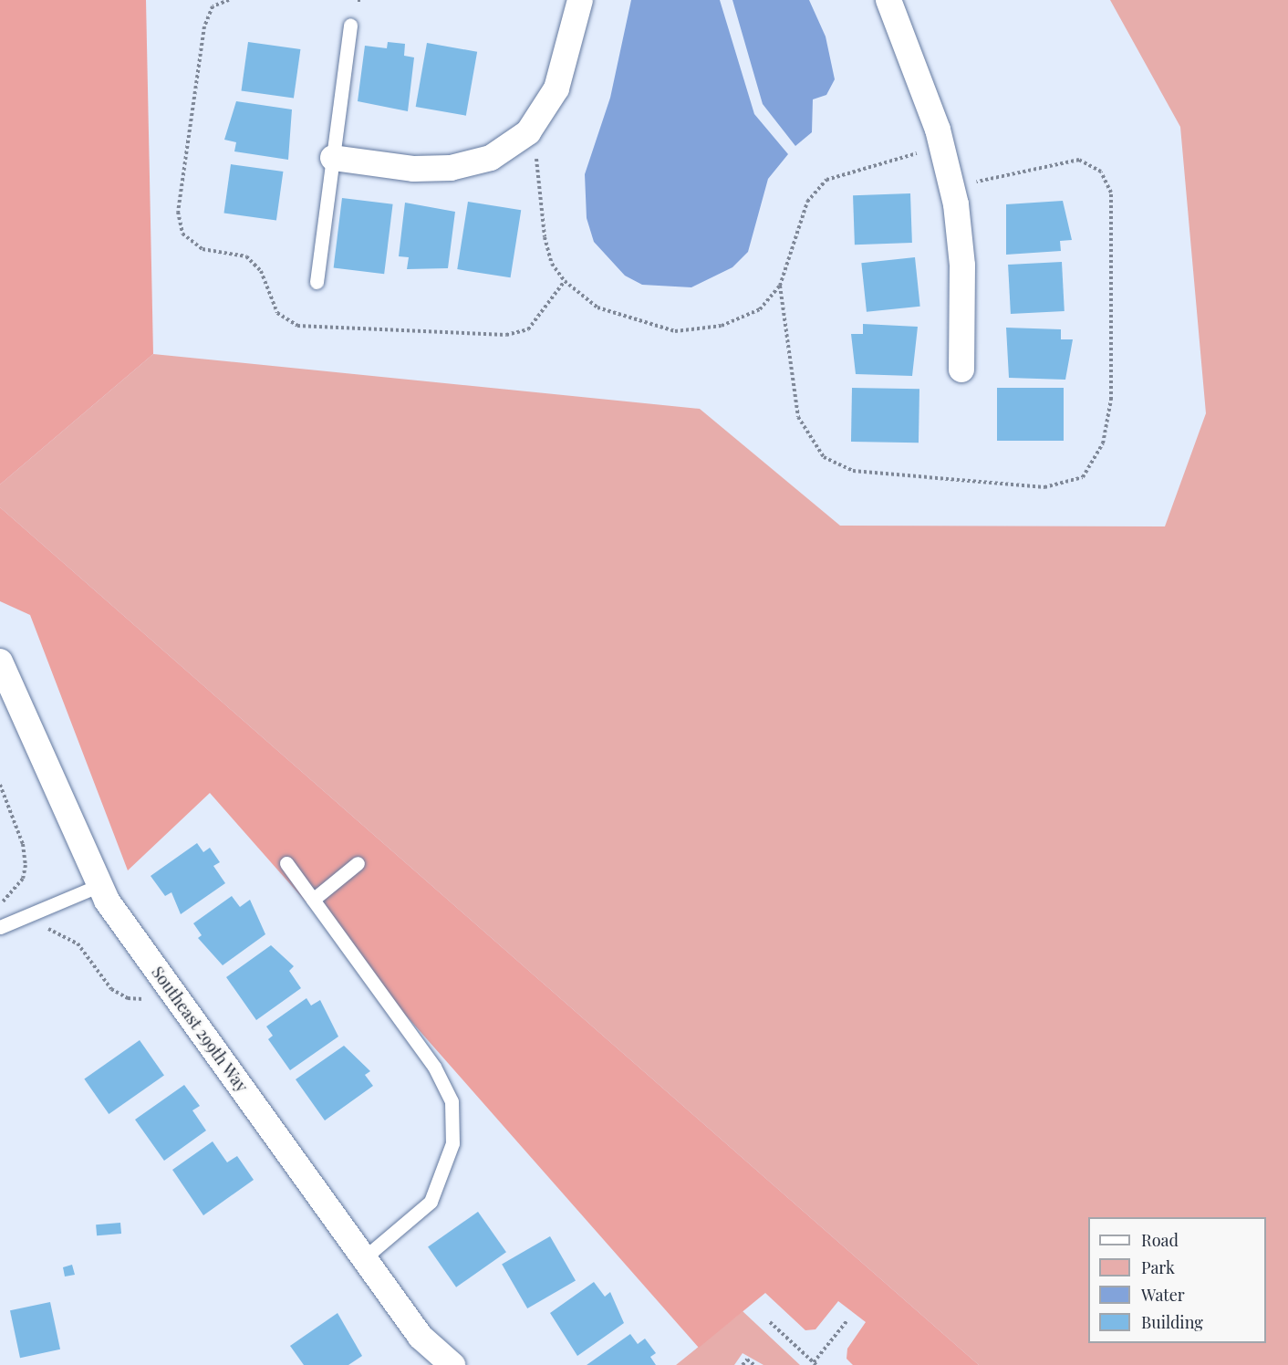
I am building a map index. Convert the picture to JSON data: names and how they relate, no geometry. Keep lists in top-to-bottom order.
{
  "streets": {
    "street": ["Southeast 299th Way"]
  },
  "legend": [
    "Road",
    "Park",
    "Water",
    "Building"
  ]
}
